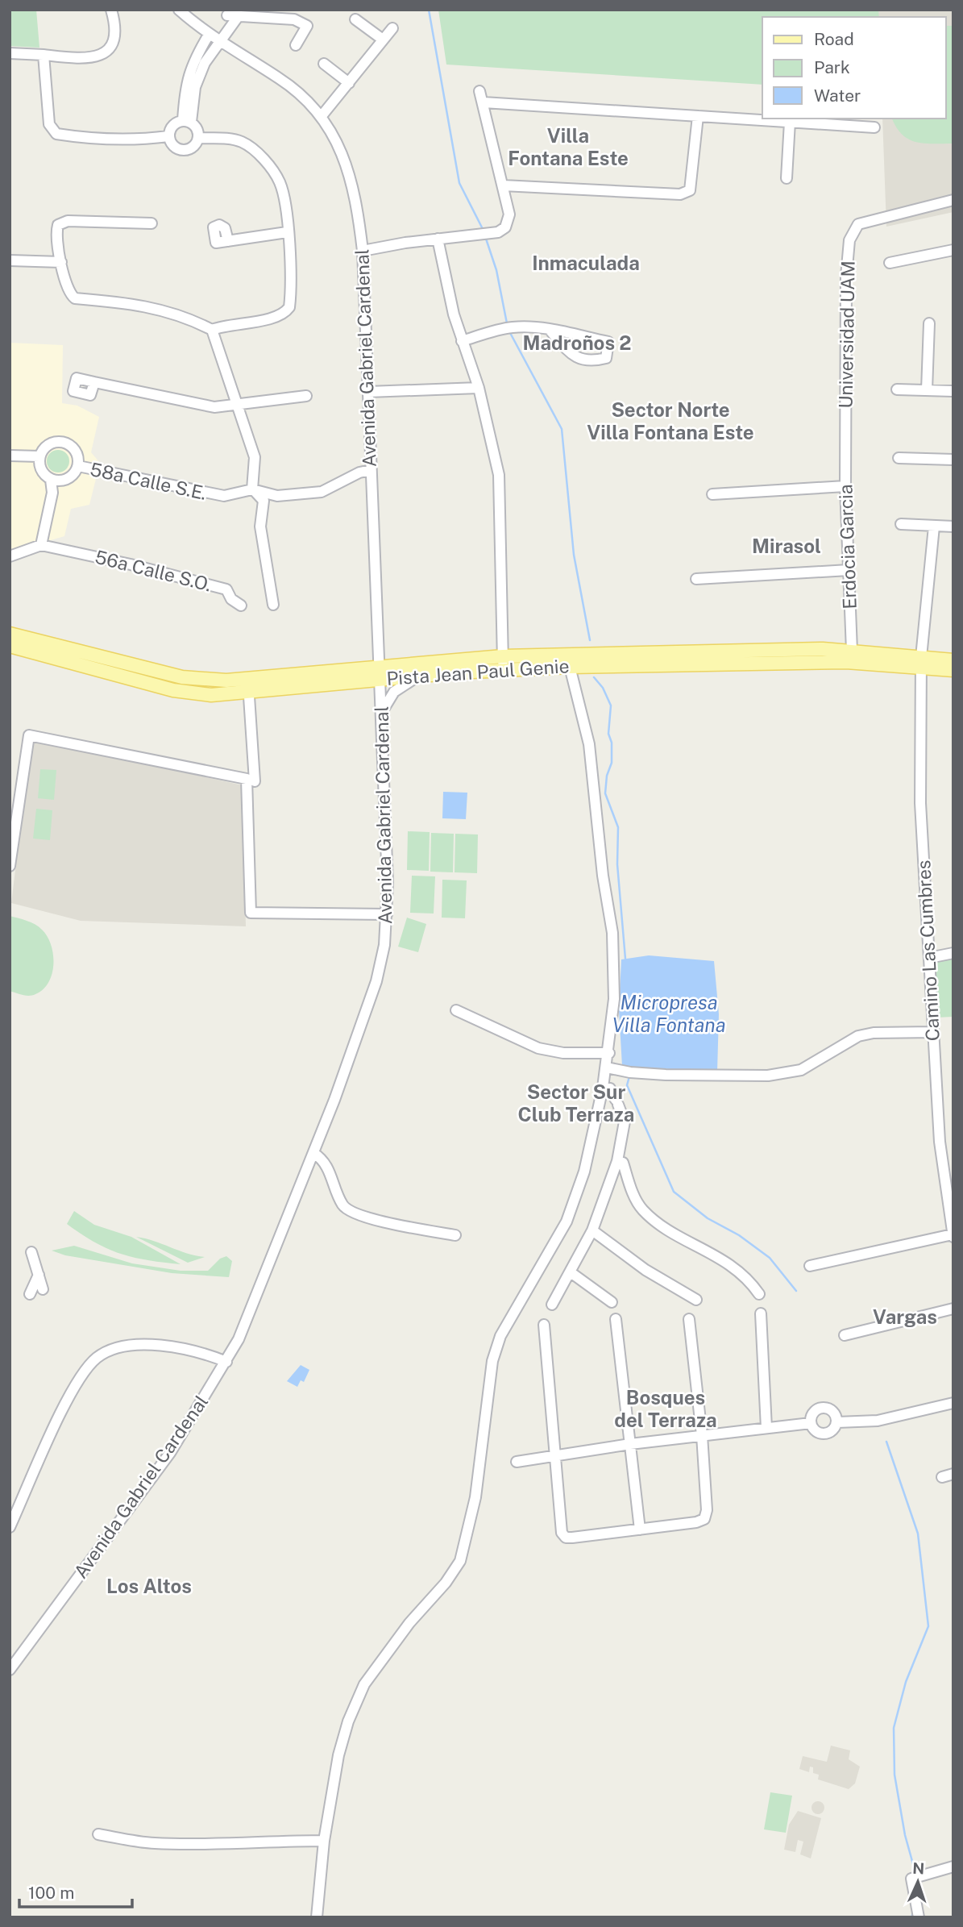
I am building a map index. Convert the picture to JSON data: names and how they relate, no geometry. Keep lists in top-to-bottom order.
{
  "streets": {
    "main road": ["Pista Jean Paul Genie"],
    "street": [
      "Universidad UAM",
      "Avenida Gabriel Cardenal",
      "58a Calle S.E.",
      "Erdocia Garcia",
      "56a Calle S.O.",
      "Camino Las Cumbres"
    ]
  },
  "crossings": [
    ["Universidad UAM", "Erdocia Garcia"],
    ["Avenida Gabriel Cardenal", "Pista Jean Paul Genie"],
    ["Erdocia Garcia", "Pista Jean Paul Genie"],
    ["Pista Jean Paul Genie", "Camino Las Cumbres"]
  ],
  "districts": [
    "Villa Fontana Este",
    "Inmaculada",
    "Madroños 2",
    "Sector Norte Villa Fontana Este",
    "Mirasol",
    "Sector Sur Club Terraza",
    "Vargas",
    "Bosques del Terraza",
    "Los Altos"
  ],
  "water": ["Micropresa Villa Fontana"],
  "legend": ["Road", "Park", "Water"],
  "scale_bar": "100 m",
  "north": "top"
}
